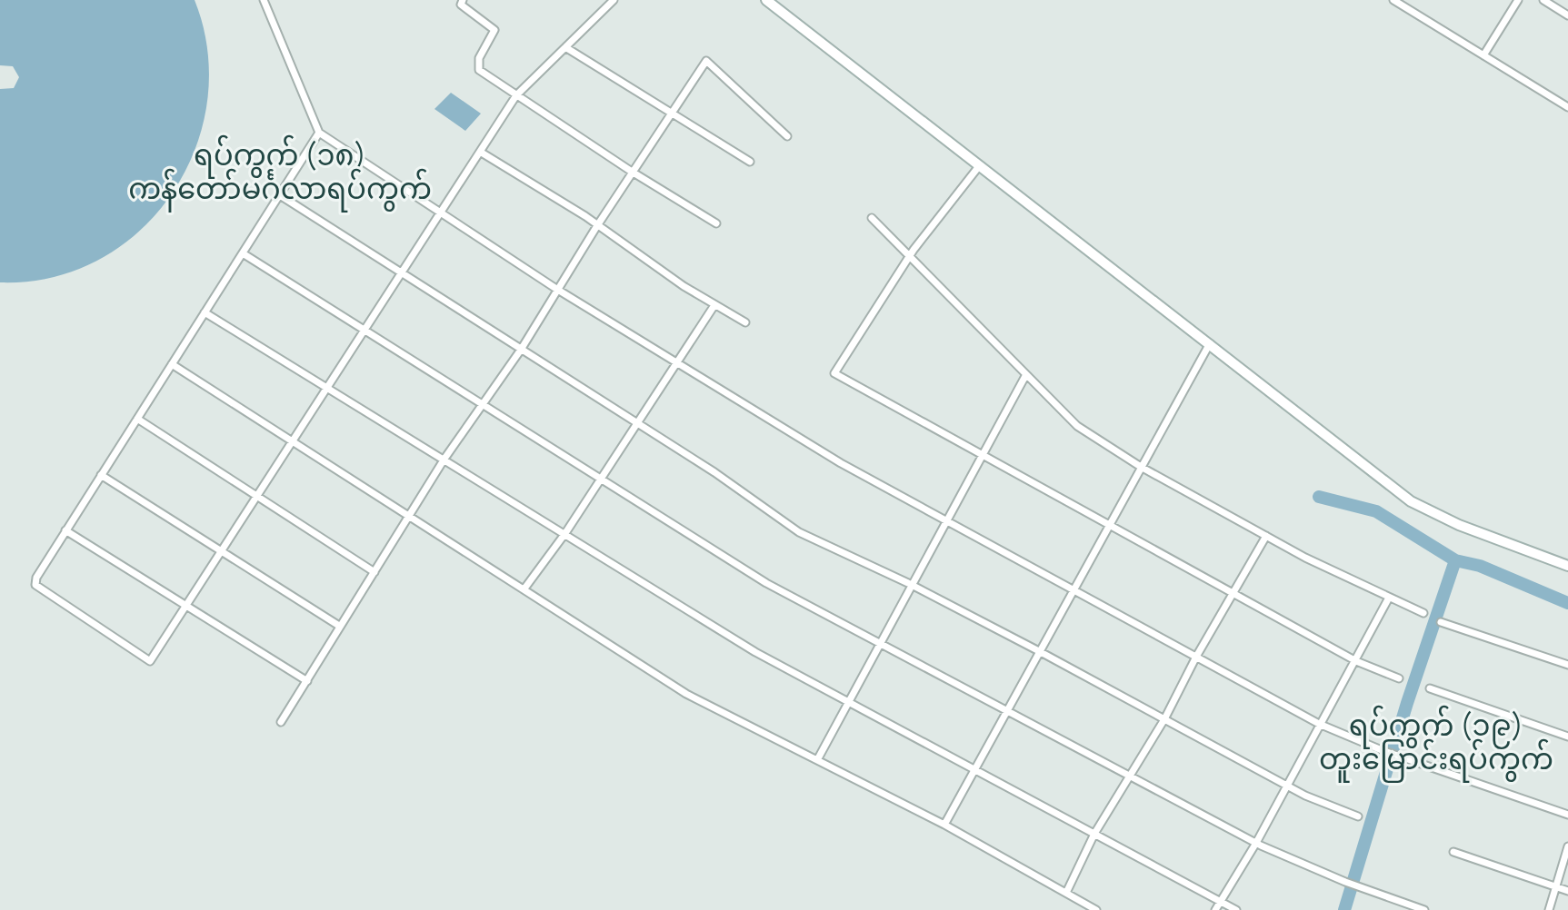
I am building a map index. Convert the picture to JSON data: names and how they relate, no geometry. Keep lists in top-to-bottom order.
{
  "districts": ["ရပ်ကွက် (၁၈) ကန်တော်မင်္ဂလာရပ်ကွက်", "ရပ်ကွက် (၁၉) တူးမြောင်းရပ်ကွက်"]
}
